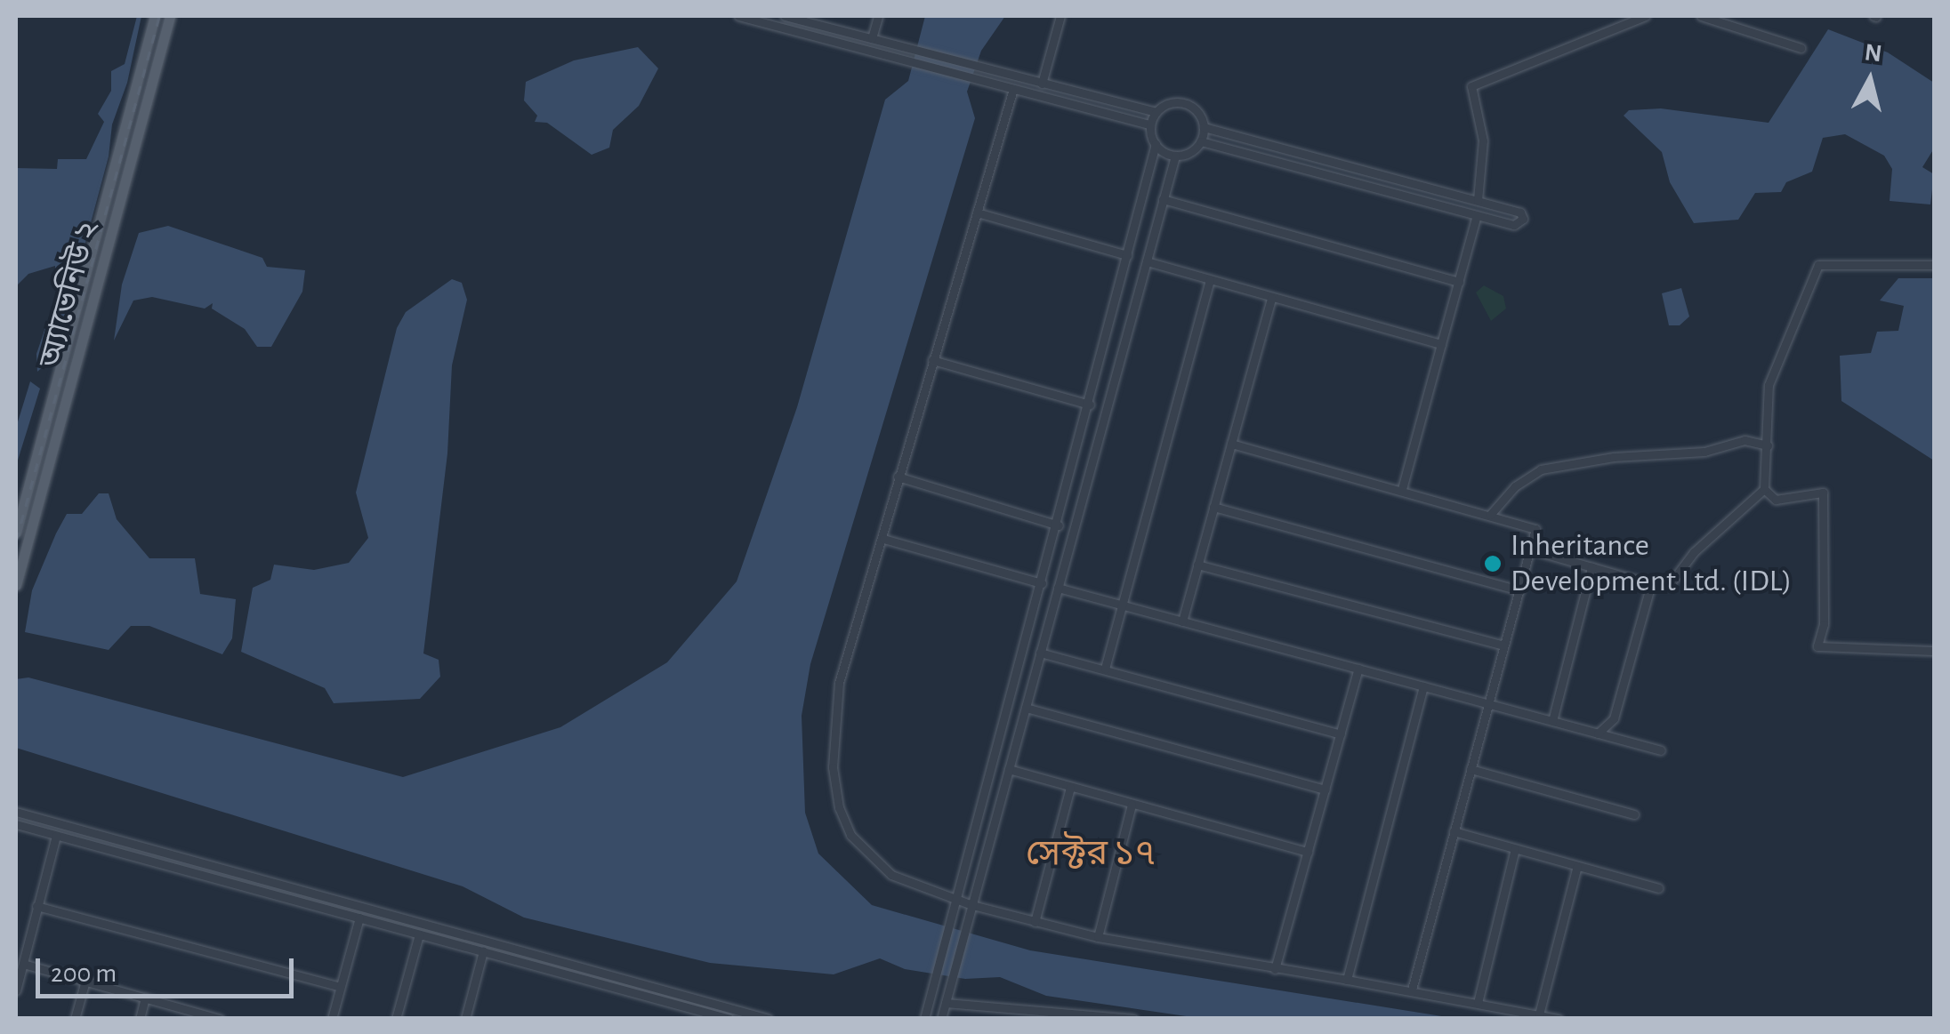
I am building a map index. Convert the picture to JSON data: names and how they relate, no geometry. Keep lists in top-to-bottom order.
{
  "streets": {
    "main road": ["অ্যাভেনিউ ২"]
  },
  "districts": ["সেক্টর ১৭"],
  "places": ["Inheritance Development Ltd. (IDL)"],
  "scale_bar": "200 m",
  "north": "top"
}
